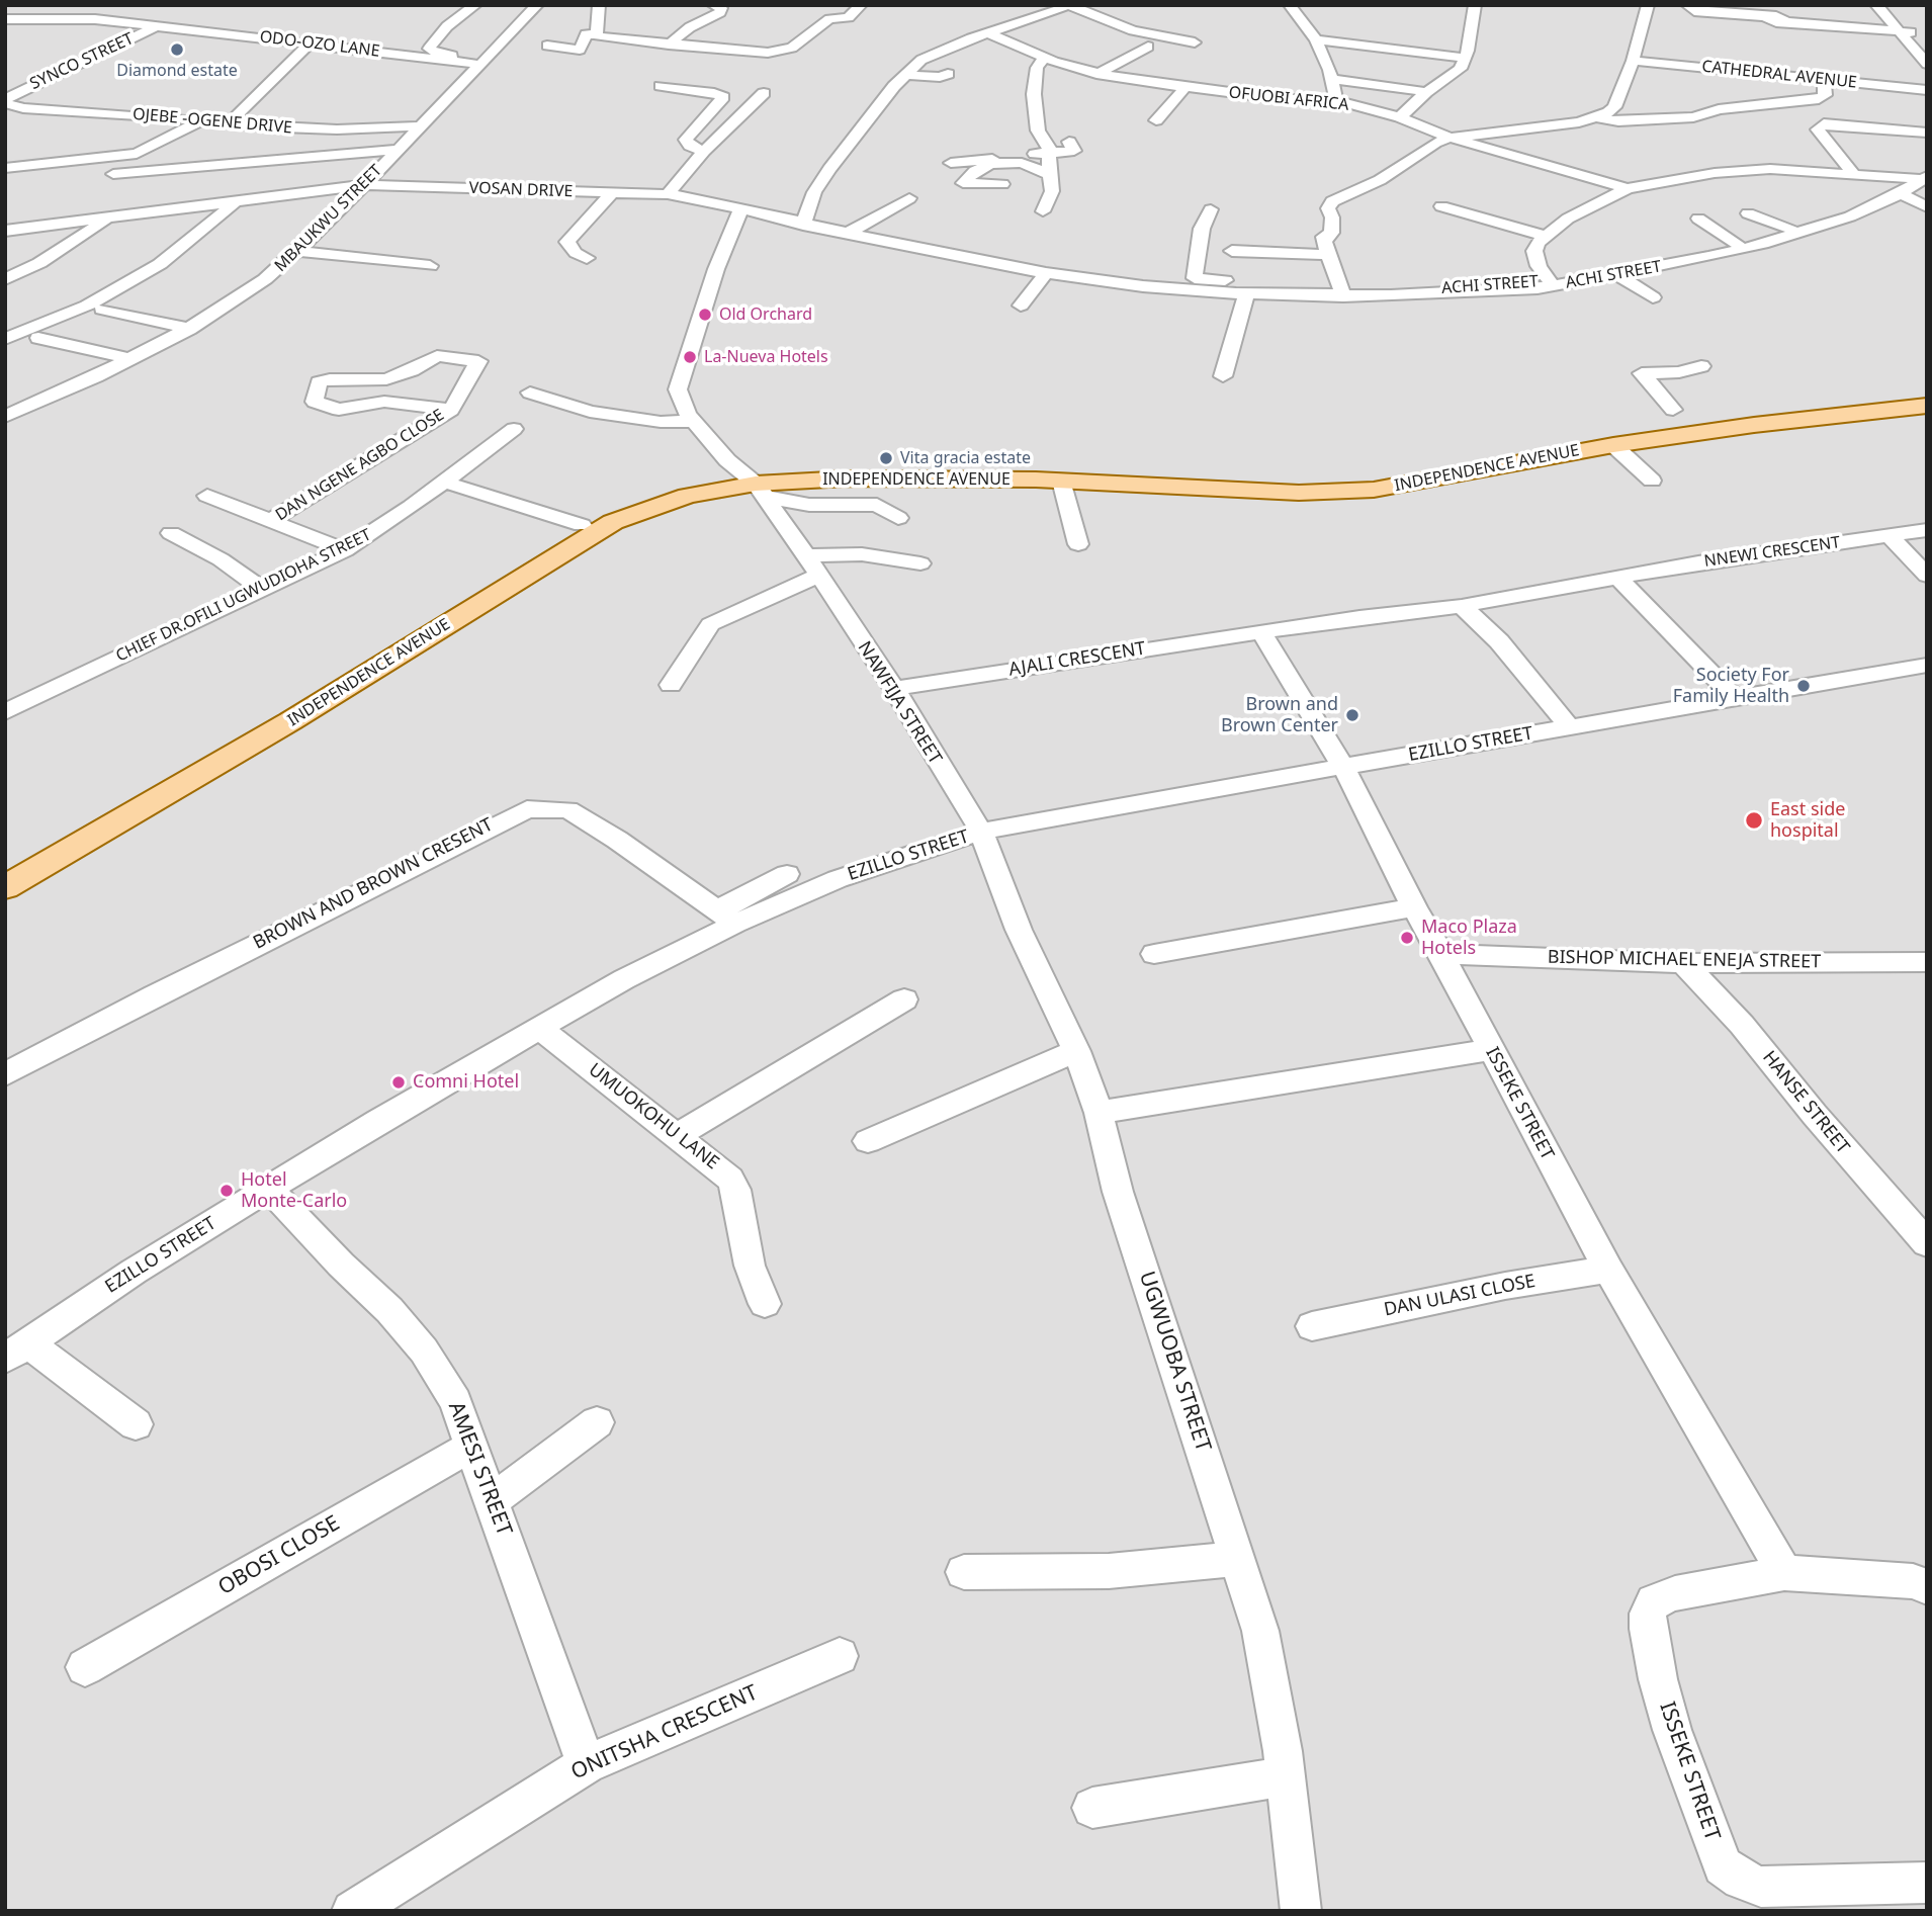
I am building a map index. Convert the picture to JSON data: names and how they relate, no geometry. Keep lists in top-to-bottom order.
{
  "streets": {
    "main road": ["INDEPENDENCE AVENUE"],
    "street": [
      "ODO-OZO LANE",
      "SYNCO STREET",
      "CATHEDRAL AVENUE",
      "OFUOBI AFRICA",
      "OJEBE -OGENE DRIVE",
      "VOSAN DRIVE",
      "MBAUKWU STREET",
      "ACHI STREET",
      "DAN NGENE AGBO CLOSE",
      "NNEWI CRESCENT",
      "CHIEF DR.OFILI UGWUDIOHA STREET",
      "AJALI CRESCENT",
      "NAWFIJA STREET",
      "EZILLO STREET",
      "BROWN AND BROWN CRESENT",
      "BISHOP MICHAEL ENEJA STREET",
      "HANSE STREET",
      "ISSEKE STREET",
      "UMUOKOHU LANE",
      "DAN ULASI CLOSE",
      "UGWUOBA STREET",
      "AMESI STREET",
      "OBOSI CLOSE",
      "ONITSHA CRESCENT"
    ]
  },
  "crossings": [
    ["ODO-OZO LANE", "SYNCO STREET"],
    ["ODO-OZO LANE", "MBAUKWU STREET"],
    ["SYNCO STREET", "OJEBE -OGENE DRIVE"],
    ["OJEBE -OGENE DRIVE", "MBAUKWU STREET"],
    ["VOSAN DRIVE", "MBAUKWU STREET"],
    ["VOSAN DRIVE", "ACHI STREET"],
    ["INDEPENDENCE AVENUE", "NAWFIJA STREET"],
    ["AJALI CRESCENT", "NAWFIJA STREET"],
    ["AJALI CRESCENT", "ISSEKE STREET"],
    ["NAWFIJA STREET", "EZILLO STREET"],
    ["NAWFIJA STREET", "UGWUOBA STREET"],
    ["EZILLO STREET", "BROWN AND BROWN CRESENT"],
    ["EZILLO STREET", "ISSEKE STREET"],
    ["EZILLO STREET", "UMUOKOHU LANE"],
    ["EZILLO STREET", "UGWUOBA STREET"],
    ["EZILLO STREET", "AMESI STREET"],
    ["BISHOP MICHAEL ENEJA STREET", "HANSE STREET"],
    ["BISHOP MICHAEL ENEJA STREET", "ISSEKE STREET"],
    ["ISSEKE STREET", "DAN ULASI CLOSE"],
    ["AMESI STREET", "OBOSI CLOSE"],
    ["AMESI STREET", "ONITSHA CRESCENT"]
  ],
  "places": [
    "Diamond estate",
    "Old Orchard",
    "La-Nueva Hotels",
    "Vita gracia estate",
    "Society For Family Health",
    "Brown and Brown Center",
    "East side hospital",
    "Maco Plaza Hotels",
    "Comni Hotel",
    "Hotel Monte-Carlo"
  ]
}
